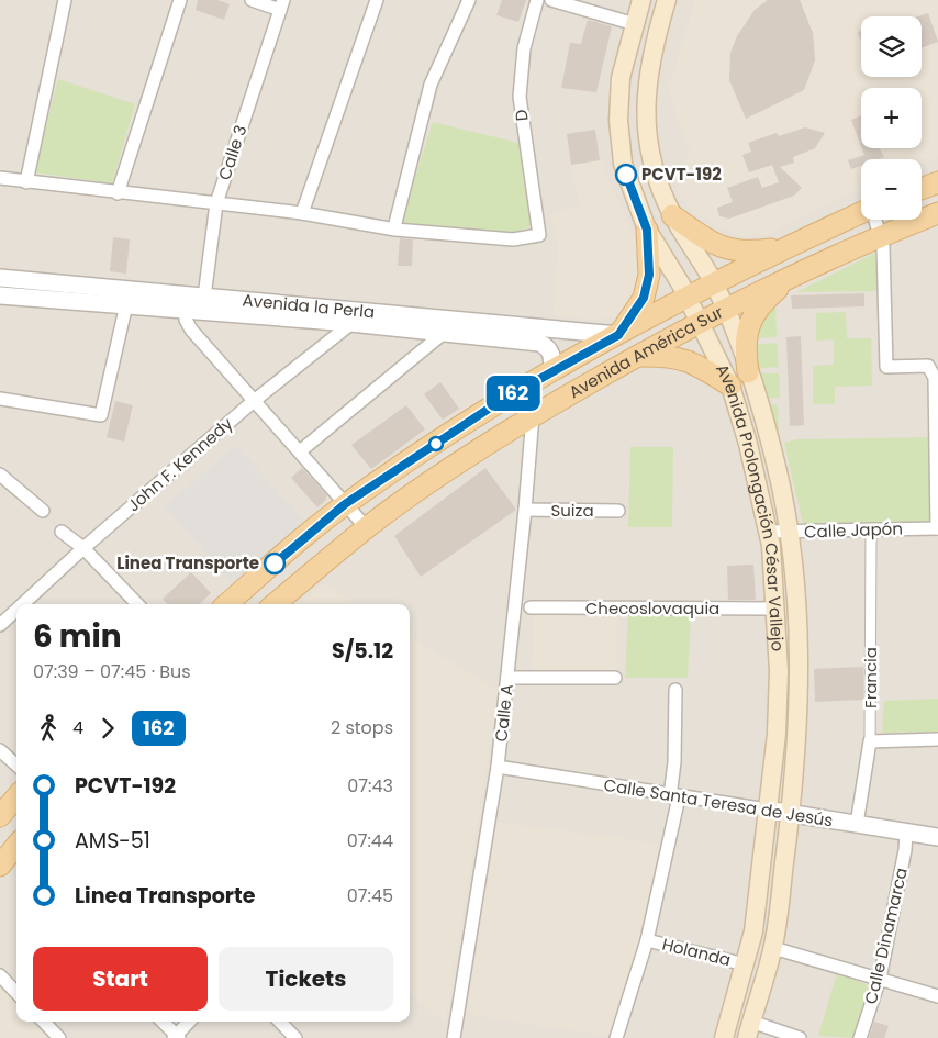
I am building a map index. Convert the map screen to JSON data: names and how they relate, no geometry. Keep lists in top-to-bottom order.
{
  "streets": {
    "main road": ["Avenida América Sur", "Avenida Prolongación César Vallejo"],
    "street": [
      "D",
      "Calle 3",
      "Avenida la Perla",
      "John F. Kennedy",
      "Suiza",
      "Calle Japón",
      "Checoslovaquia",
      "Francia",
      "Calle A",
      "Calle Santa Teresa de Jesús",
      "Calle Dinamarca",
      "Holanda"
    ]
  },
  "crossings": [
    ["Calle 3", "Avenida la Perla"],
    ["Avenida la Perla", "Avenida América Sur"],
    ["Avenida la Perla", "John F. Kennedy"],
    ["Avenida América Sur", "Avenida Prolongación César Vallejo"],
    ["Avenida América Sur", "Calle A"],
    ["Avenida Prolongación César Vallejo", "Calle Japón"],
    ["Avenida Prolongación César Vallejo", "Checoslovaquia"],
    ["Avenida Prolongación César Vallejo", "Calle Santa Teresa de Jesús"],
    ["Avenida Prolongación César Vallejo", "Holanda"],
    ["Suiza", "Calle A"],
    ["Calle Japón", "Francia"],
    ["Francia", "Calle Santa Teresa de Jesús"],
    ["Calle A", "Calle Santa Teresa de Jesús"],
    ["Calle Santa Teresa de Jesús", "Calle Dinamarca"]
  ],
  "places": ["PCVT-192", "Linea Transporte"],
  "lines": ["bus line 162"],
  "page": {
    "on_map": "162",
    "map_buttons": ["+", "−"],
    "heading": ["6 min", "07:39 – 07:45 · Bus", "S/5.12"],
    "legs": ["4", "162", "2 stops"],
    "list": [
      {
        "name": "PCVT-192",
        "value": "07:43"
      },
      {
        "name": "AMS-51",
        "value": "07:44"
      },
      {
        "name": "Linea Transporte",
        "value": "07:45"
      }
    ],
    "buttons": ["Start", "Tickets"]
  }
}
